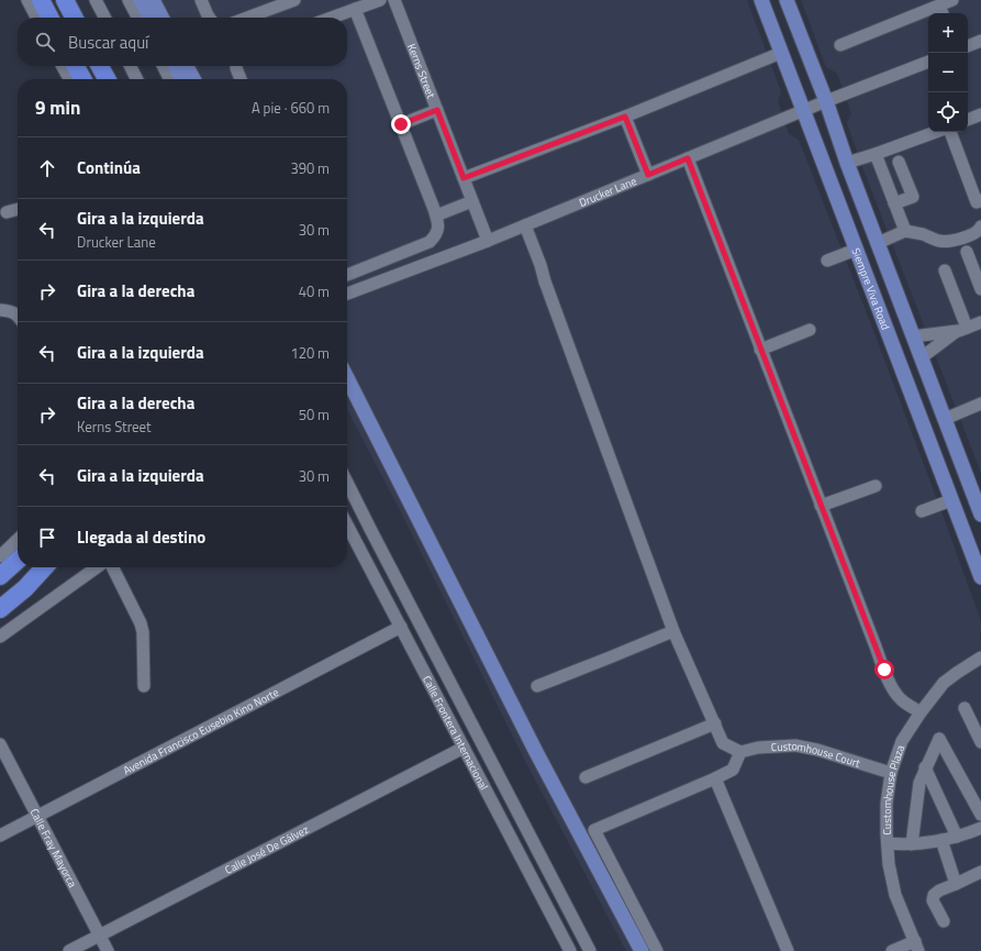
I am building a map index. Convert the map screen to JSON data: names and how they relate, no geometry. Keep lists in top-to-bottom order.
{
  "streets": {
    "main road": ["Siempre Viva Road"],
    "street": [
      "Kerns Street",
      "Drucker Lane",
      "Avenida Francisco Eusebio Kino Norte",
      "Calle Frontera Internacional",
      "Customhouse Court",
      "Customhouse Plaza",
      "Calle Fray Mayorca",
      "Calle José De Gálvez"
    ]
  },
  "crossings": [
    ["Kerns Street", "Drucker Lane"],
    ["Drucker Lane", "Siempre Viva Road"],
    ["Avenida Francisco Eusebio Kino Norte", "Calle Frontera Internacional"],
    ["Avenida Francisco Eusebio Kino Norte", "Calle Fray Mayorca"],
    ["Calle Frontera Internacional", "Calle José De Gálvez"],
    ["Customhouse Court", "Customhouse Plaza"],
    ["Calle Fray Mayorca", "Calle José De Gálvez"]
  ],
  "page": {
    "map_buttons": ["+", "−"],
    "search": "Buscar aquí",
    "heading": ["9 min", "A pie · 660 m"],
    "list": [
      ["Continúa", "390 m"],
      ["Gira a la izquierda", "Drucker Lane", "30 m"],
      ["Gira a la derecha", "40 m"],
      ["Gira a la izquierda", "120 m"],
      ["Gira a la derecha", "Kerns Street", "50 m"],
      ["Gira a la izquierda", "30 m"],
      "Llegada al destino"
    ]
  }
}
